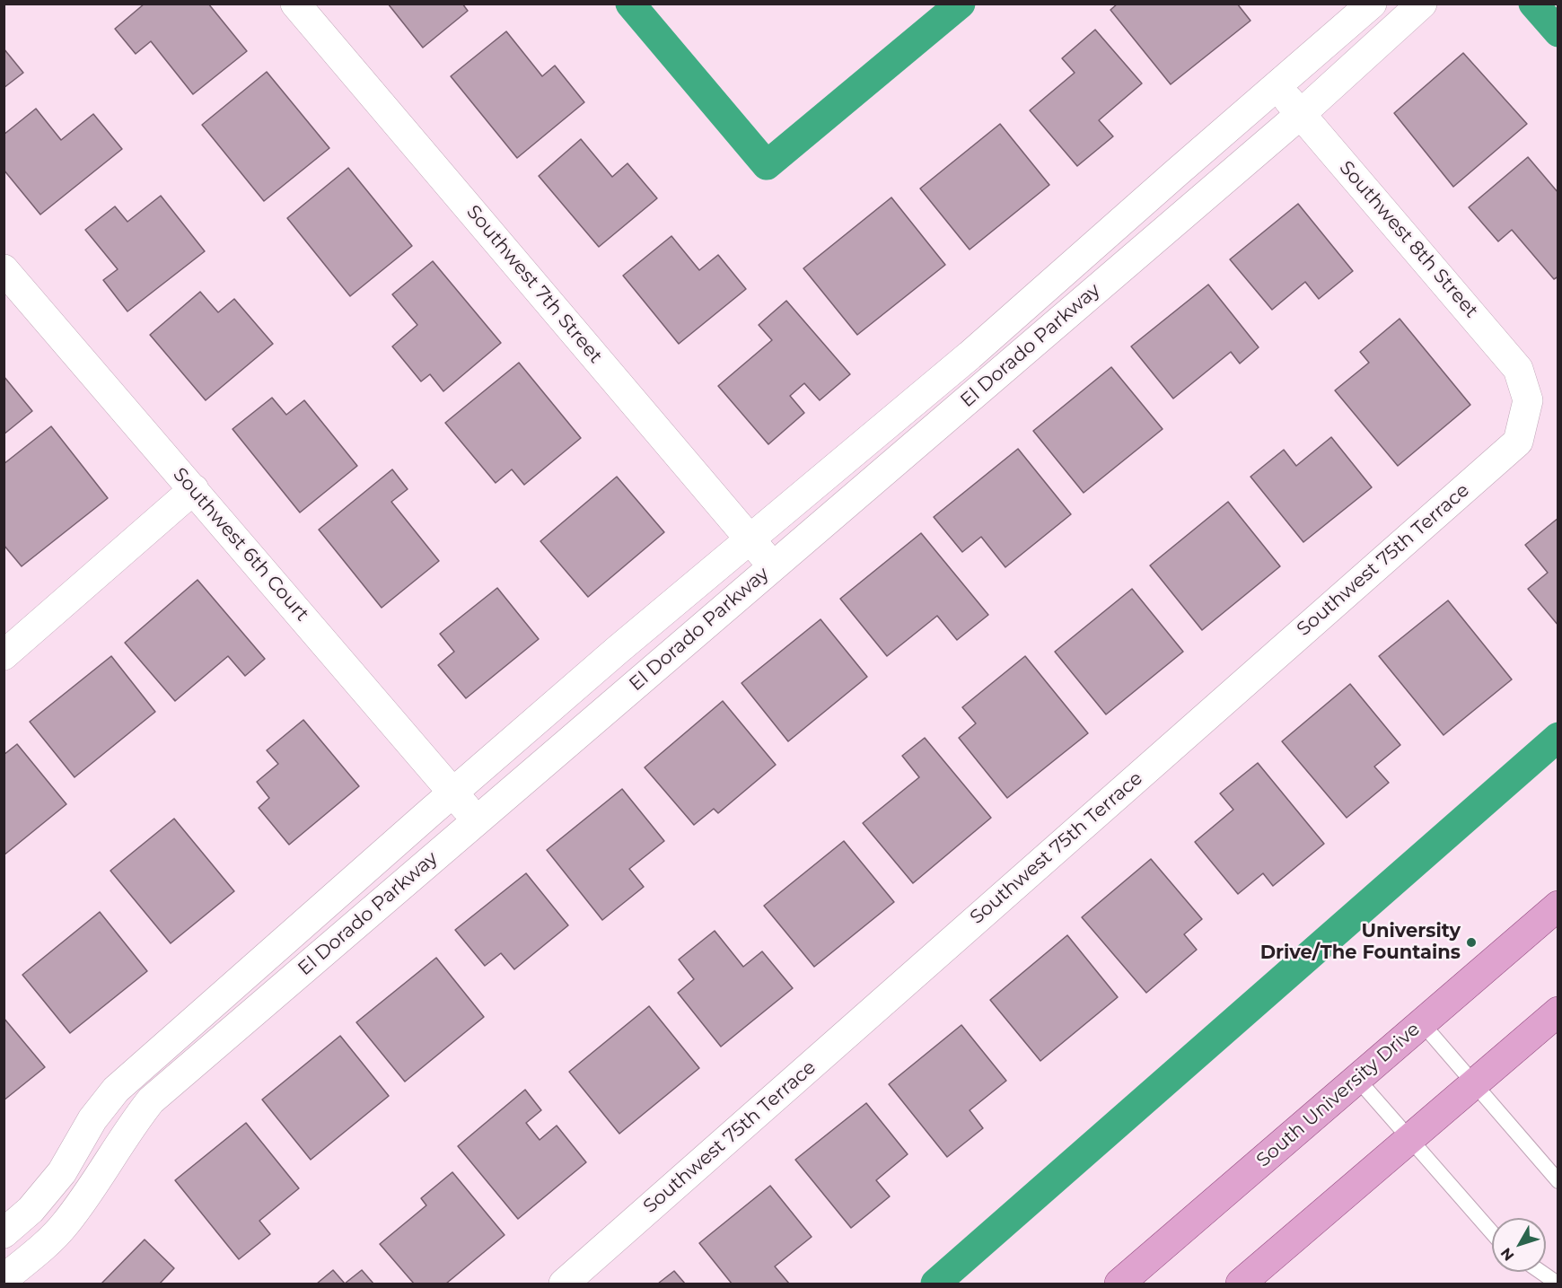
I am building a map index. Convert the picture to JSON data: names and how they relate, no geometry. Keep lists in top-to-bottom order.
{
  "streets": {
    "main road": ["South University Drive"],
    "street": [
      "Southwest 8th Street",
      "Southwest 7th Street",
      "El Dorado Parkway",
      "Southwest 6th Court",
      "Southwest 75th Terrace"
    ]
  },
  "crossings": [
    ["Southwest 8th Street", "El Dorado Parkway"],
    ["Southwest 8th Street", "Southwest 75th Terrace"],
    ["Southwest 7th Street", "El Dorado Parkway"],
    ["El Dorado Parkway", "Southwest 6th Court"]
  ],
  "places": ["University Drive/The Fountains"],
  "north": "bottom left"
}
